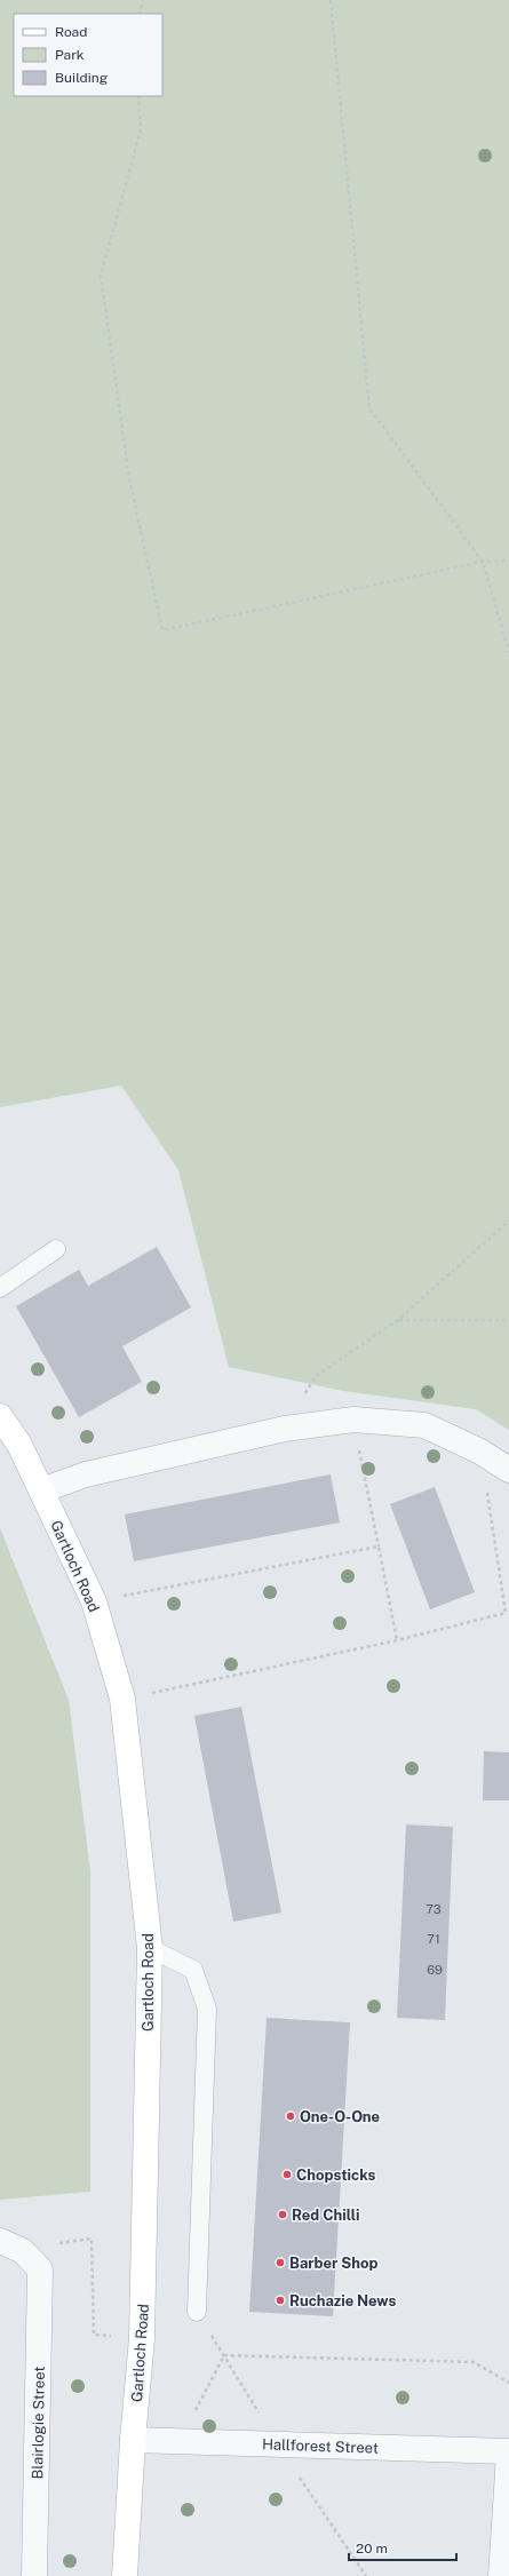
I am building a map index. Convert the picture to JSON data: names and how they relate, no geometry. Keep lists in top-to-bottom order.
{
  "streets": {
    "main road": ["Gartloch Road"],
    "street": ["Blairlogie Street", "Hallforest Street"]
  },
  "crossings": [
    ["Gartloch Road", "Hallforest Street"]
  ],
  "places": [
    "One-O-One",
    "Chopsticks",
    "Red Chilli",
    "Barber Shop",
    "Ruchazie News"
  ],
  "house_numbers": ["73", "71", "69"],
  "legend": ["Road", "Park", "Building"],
  "scale_bar": "20 m"
}
